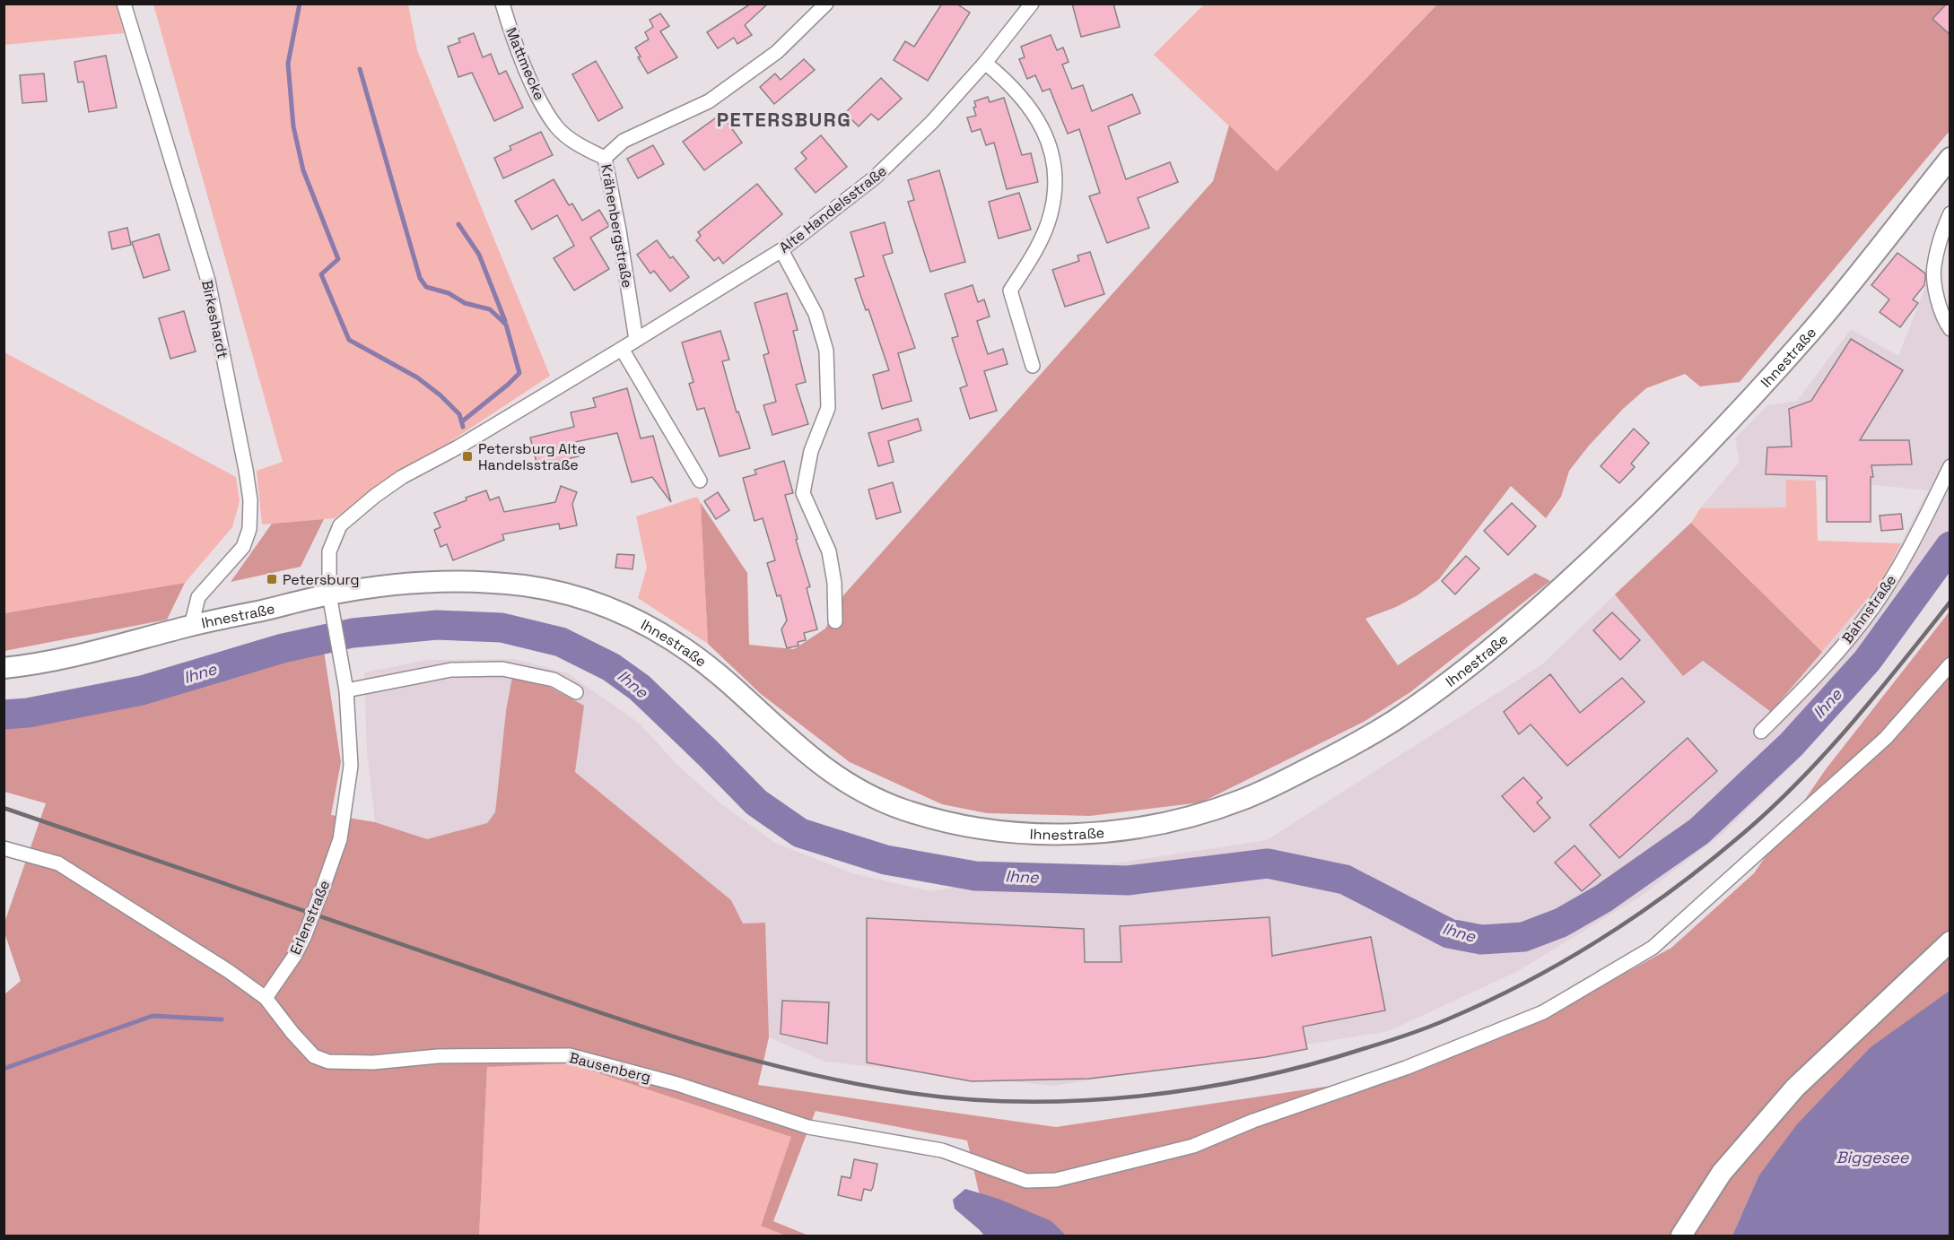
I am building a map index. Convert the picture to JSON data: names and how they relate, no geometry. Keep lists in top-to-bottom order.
{
  "streets": {
    "main road": ["Ihnestraße"],
    "street": [
      "Mattmecke",
      "Alte Handelsstraße",
      "Krähenbergstraße",
      "Birkeshardt",
      "Bahnstraße",
      "Erlenstraße",
      "Bausenberg"
    ]
  },
  "crossings": [
    ["Mattmecke", "Krähenbergstraße"],
    ["Alte Handelsstraße", "Krähenbergstraße"],
    ["Alte Handelsstraße", "Ihnestraße"],
    ["Alte Handelsstraße", "Erlenstraße"],
    ["Birkeshardt", "Ihnestraße"],
    ["Ihnestraße", "Erlenstraße"],
    ["Erlenstraße", "Bausenberg"]
  ],
  "districts": ["PETERSBURG"],
  "water": ["Ihne", "Biggesee"],
  "places": {
    "transit": ["Petersburg Alte Handelsstraße", "Petersburg"]
  }
}
